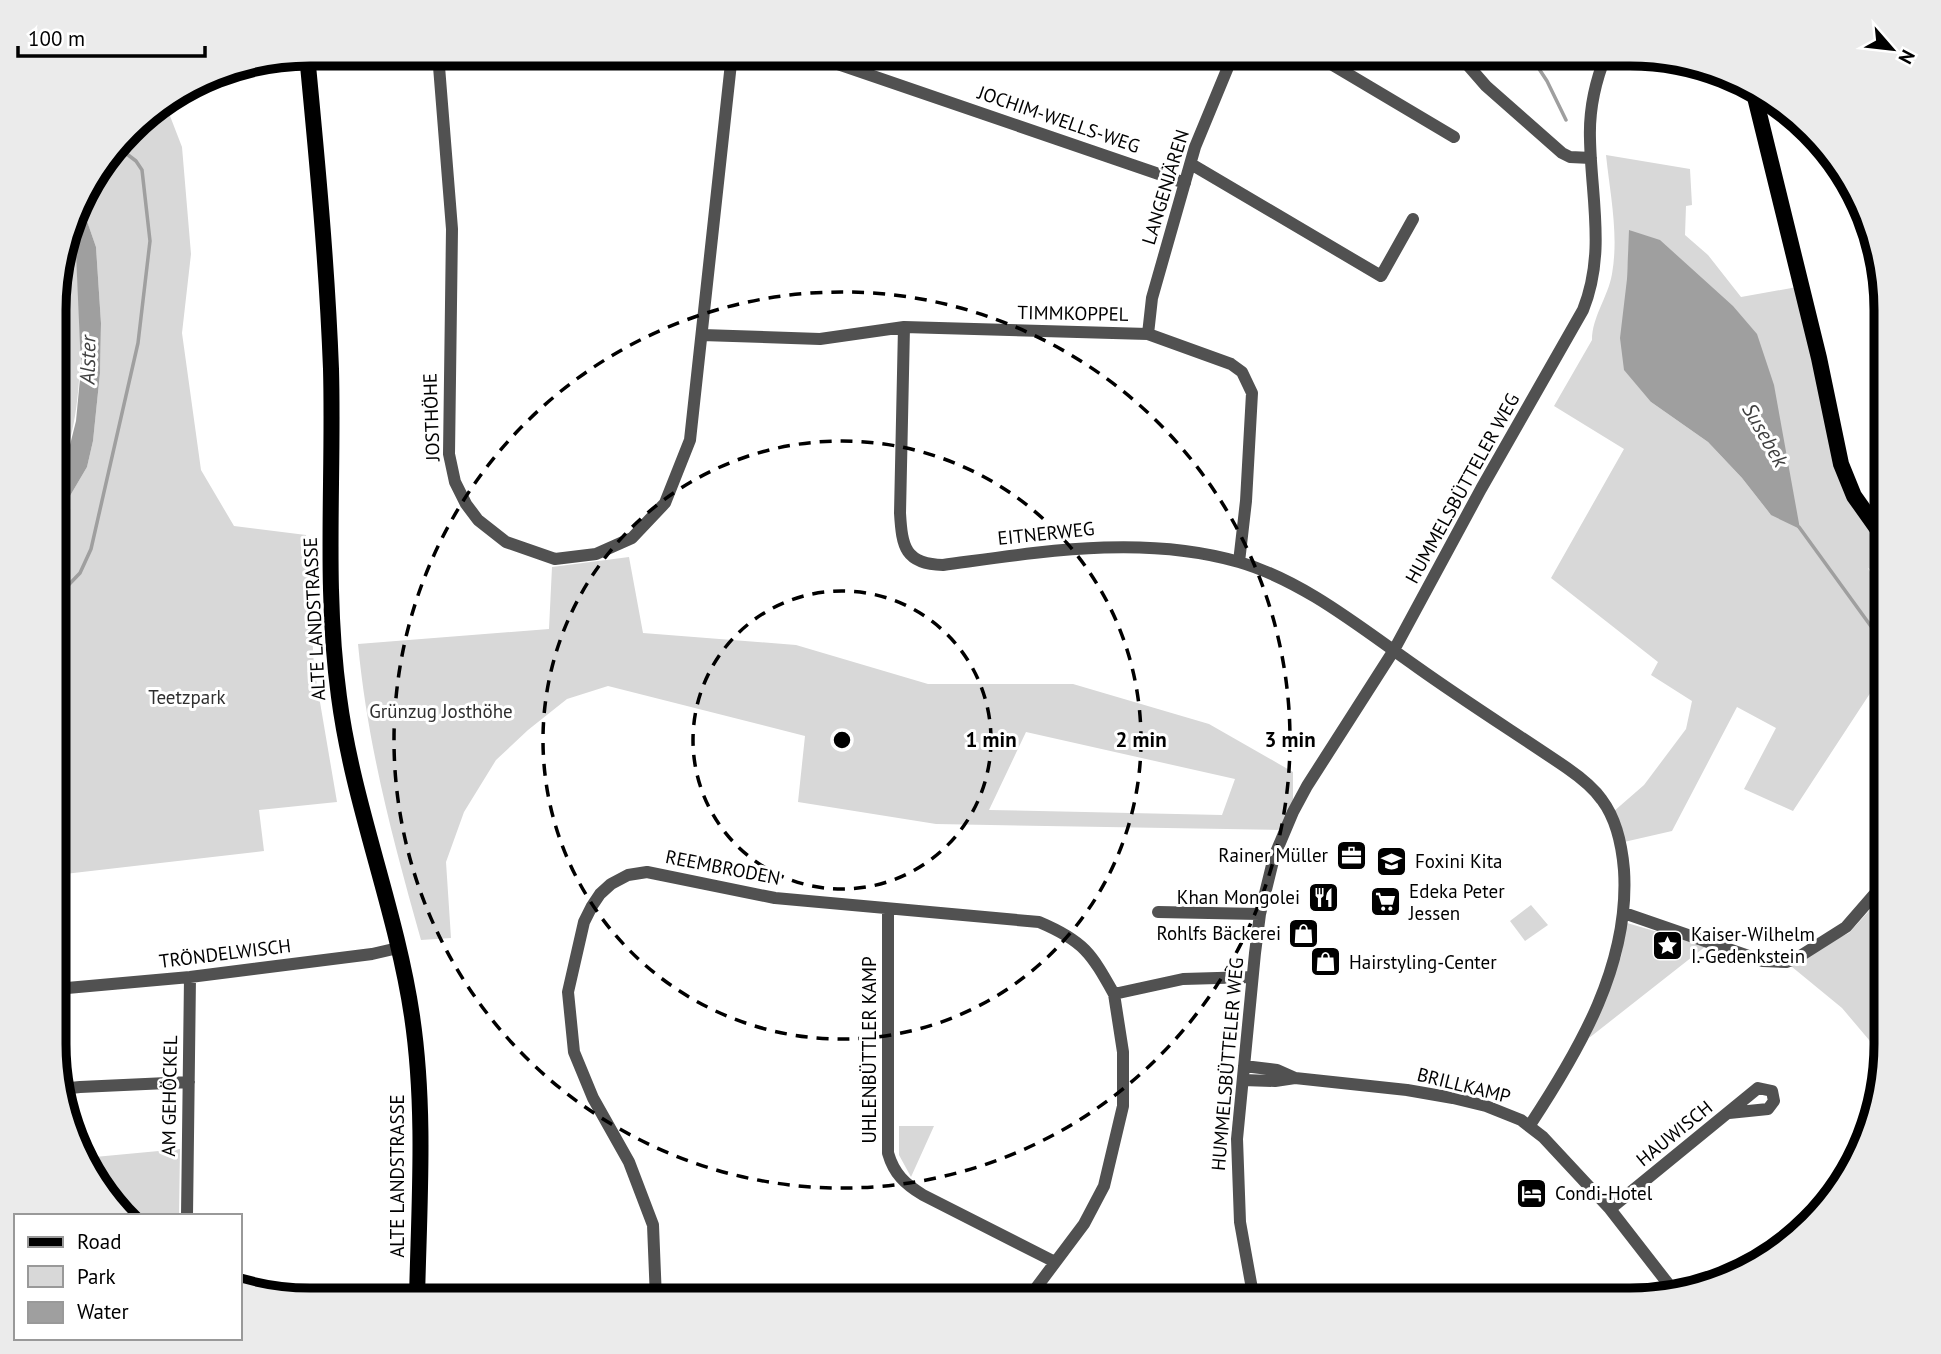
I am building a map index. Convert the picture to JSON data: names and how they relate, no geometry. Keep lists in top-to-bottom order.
{
  "streets": {
    "main road": ["ALTE LANDSTRASSE"],
    "street": [
      "JOCHIM-WELLS-WEG",
      "LANGENJÄREN",
      "TIMMKOPPEL",
      "JOSTHÖHE",
      "HUMMELSBÜTTELER WEG",
      "EITNERWEG",
      "REEMBRODEN",
      "TRÖNDELWISCH",
      "UHLENBÜTTLER KAMP",
      "BRILLKAMP",
      "AM GEHÖCKEL",
      "HAUWISCH"
    ]
  },
  "crossings": [
    ["JOCHIM-WELLS-WEG", "LANGENJÄREN"],
    ["LANGENJÄREN", "TIMMKOPPEL"],
    ["TIMMKOPPEL", "JOSTHÖHE"],
    ["TIMMKOPPEL", "EITNERWEG"],
    ["HUMMELSBÜTTELER WEG", "EITNERWEG"],
    ["HUMMELSBÜTTELER WEG", "BRILLKAMP"],
    ["EITNERWEG", "BRILLKAMP"],
    ["ALTE LANDSTRASSE", "TRÖNDELWISCH"],
    ["REEMBRODEN", "UHLENBÜTTLER KAMP"],
    ["TRÖNDELWISCH", "AM GEHÖCKEL"],
    ["BRILLKAMP", "HAUWISCH"]
  ],
  "water": ["Alster", "Susebek"],
  "parks": ["Teetzpark", "Grünzug Josthöhe"],
  "places": {
    "office": ["Rainer Müller"],
    "school or university": ["Foxini Kita"],
    "restaurant": ["Khan Mongolei"],
    "supermarket": ["Edeka Peter Jessen"],
    "shop": ["Rohlfs Bäckerei", "Hairstyling-Center"],
    "place": ["Kaiser-Wilhelm I.-Gedenkstein"],
    "hotel": ["Condi-Hotel"]
  },
  "legend": ["Road", "Park", "Water"],
  "scale_bar": "100 m",
  "north": "bottom right",
  "rings": ["1 min", "2 min", "3 min"]
}
